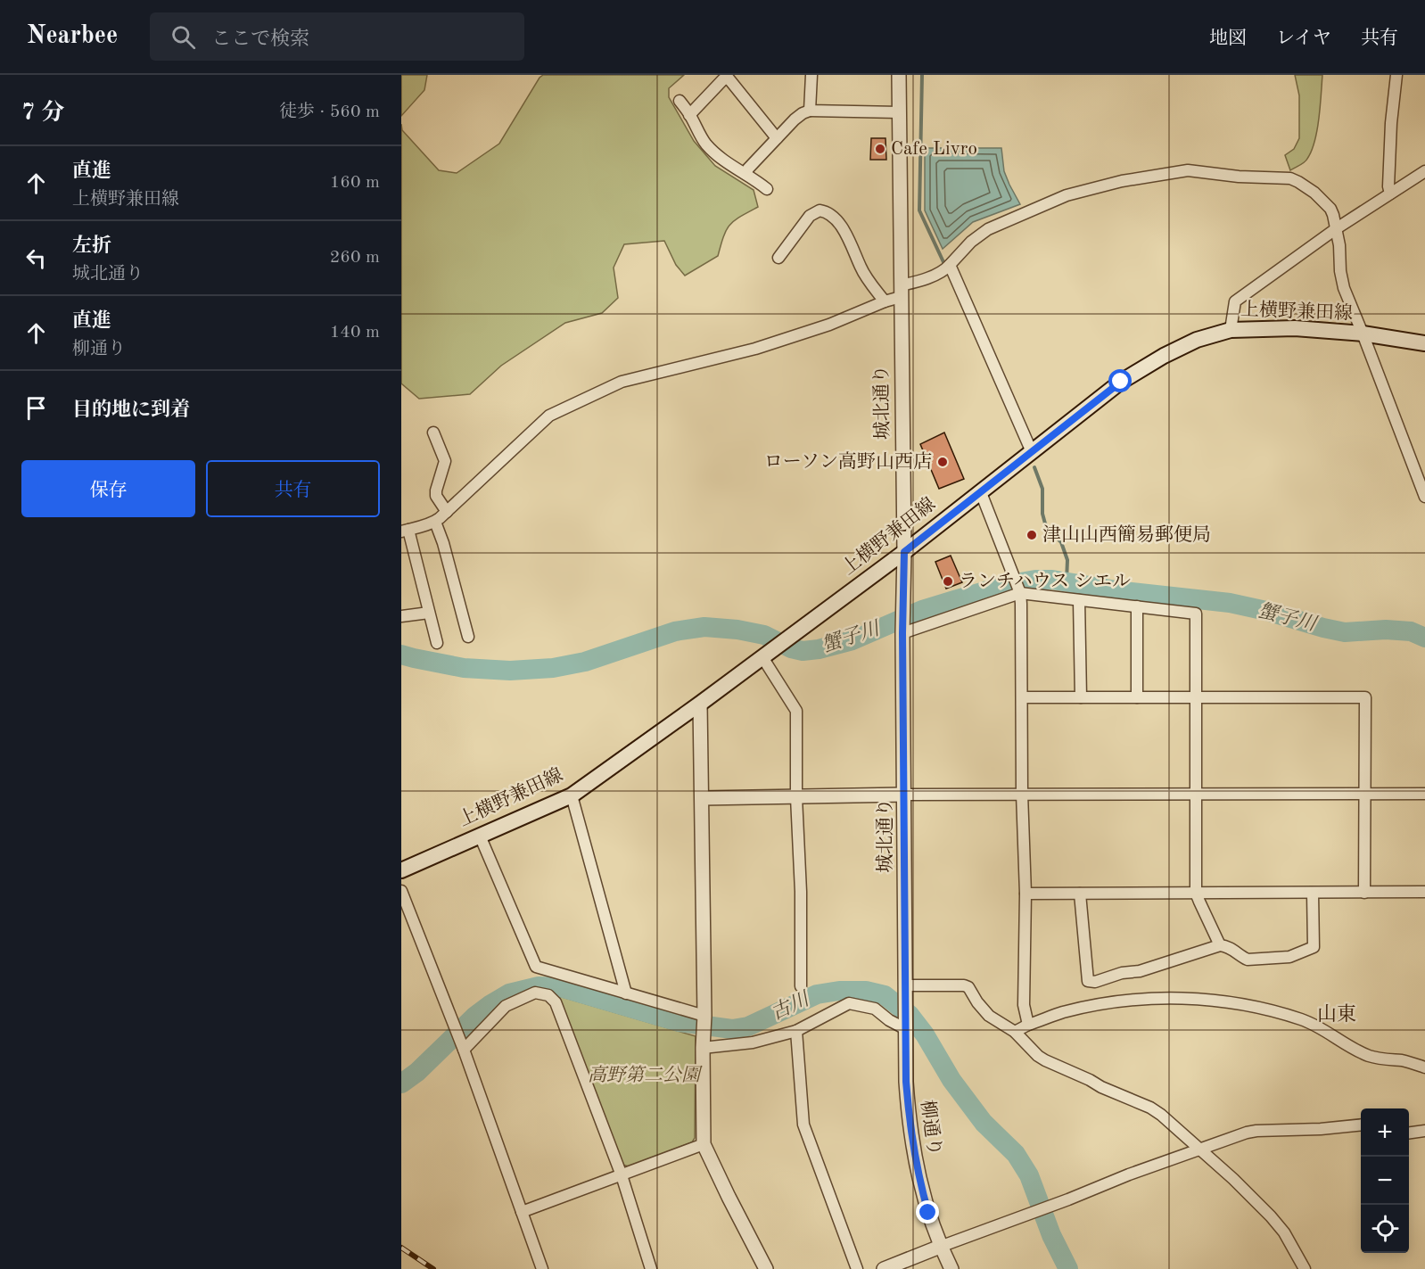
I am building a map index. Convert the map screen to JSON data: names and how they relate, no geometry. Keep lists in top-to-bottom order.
{
  "streets": {
    "main road": ["上横野兼田線"],
    "street": ["城北通り", "柳通り"]
  },
  "crossings": [
    ["上横野兼田線", "城北通り"],
    ["城北通り", "柳通り"]
  ],
  "districts": ["山東"],
  "water": ["蟹子川", "古川"],
  "parks": ["高野第二公園"],
  "places": [
    "Cafe Livro",
    "ローソン高野山西店",
    "津山山西簡易郵便局",
    "ランチハウス シエル"
  ],
  "page": {
    "header": "Nearbee",
    "search": "ここで検索",
    "nav": ["地図", "レイヤ", "共有"],
    "heading": ["7 分", "徒歩 · 560 m"],
    "list": [
      ["直進", "上横野兼田線", "160 m"],
      ["左折", "城北通り", "260 m"],
      ["直進", "柳通り", "140 m"],
      "目的地に到着"
    ],
    "buttons": ["保存", "共有"],
    "map_buttons": ["+", "−"]
  }
}
